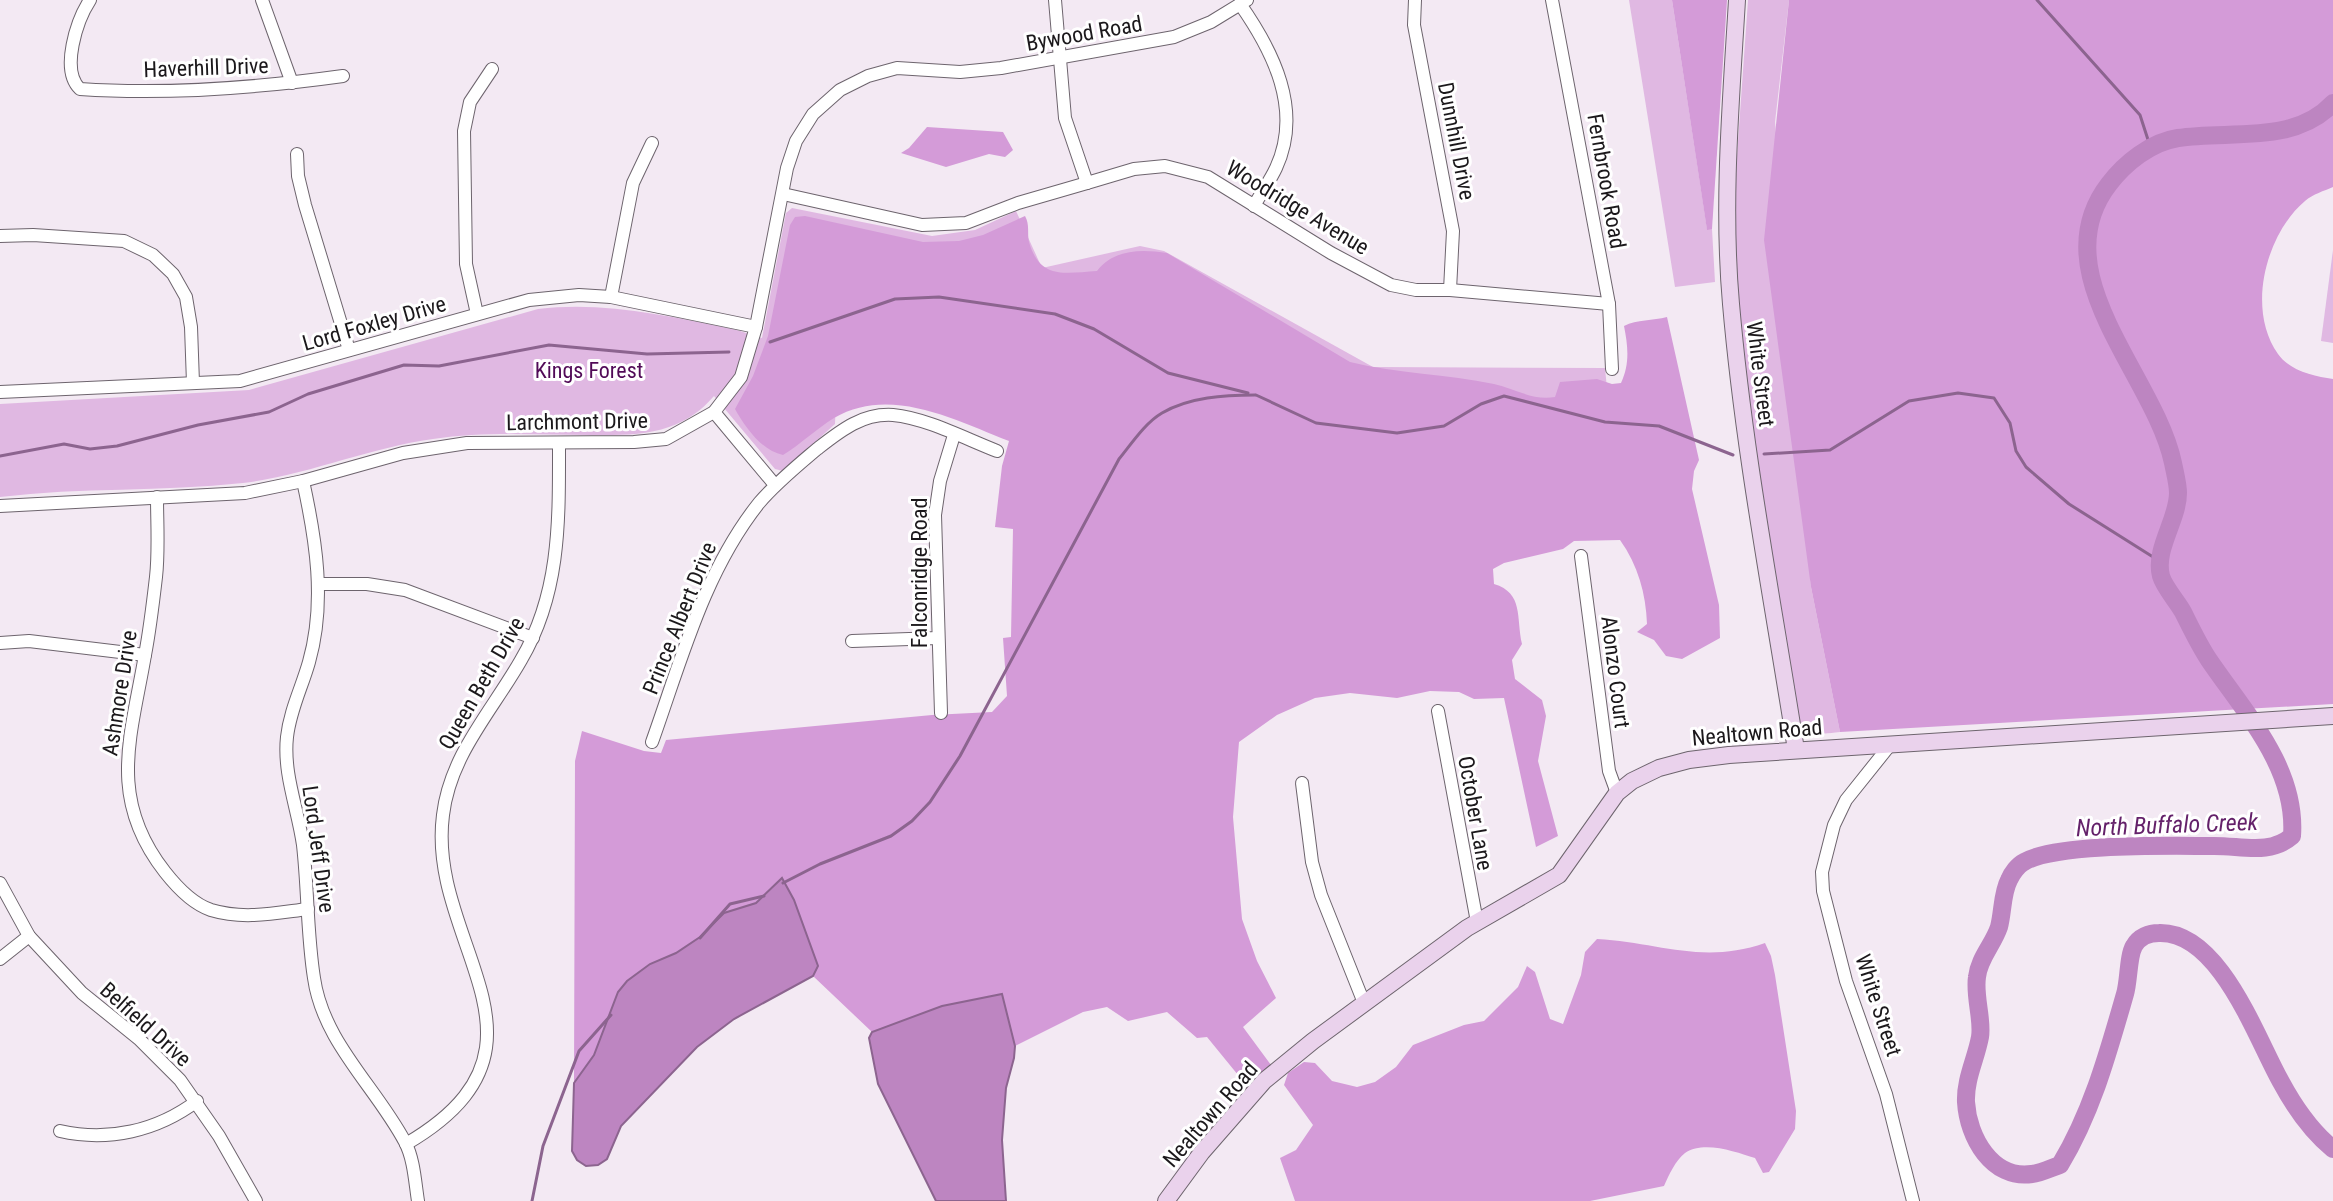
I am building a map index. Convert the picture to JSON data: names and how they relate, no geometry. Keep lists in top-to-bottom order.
{
  "streets": {
    "street": [
      "Bywood Road",
      "Haverhill Drive",
      "Dunnhill Drive",
      "Fernbrook Road",
      "Woodridge Avenue",
      "Lord Foxley Drive",
      "White Street",
      "Larchmont Drive",
      "Falconridge Road",
      "Prince Albert Drive",
      "Alonzo Court",
      "Queen Beth Drive",
      "Ashmore Drive",
      "Nealtown Road",
      "October Lane",
      "Lord Jeff Drive",
      "Belfield Drive"
    ]
  },
  "crossings": [
    ["Bywood Road", "Larchmont Drive"],
    ["Dunnhill Drive", "Woodridge Avenue"],
    ["Fernbrook Road", "Woodridge Avenue"],
    ["Woodridge Avenue", "Larchmont Drive"],
    ["Lord Foxley Drive", "Larchmont Drive"],
    ["White Street", "Nealtown Road"],
    ["Larchmont Drive", "Queen Beth Drive"],
    ["Larchmont Drive", "Ashmore Drive"],
    ["Larchmont Drive", "Lord Jeff Drive"],
    ["Falconridge Road", "Prince Albert Drive"],
    ["Alonzo Court", "Nealtown Road"],
    ["Queen Beth Drive", "Lord Jeff Drive"],
    ["Ashmore Drive", "Lord Jeff Drive"],
    ["Nealtown Road", "October Lane"]
  ],
  "water": ["North Buffalo Creek"],
  "parks": ["Kings Forest"]
}
